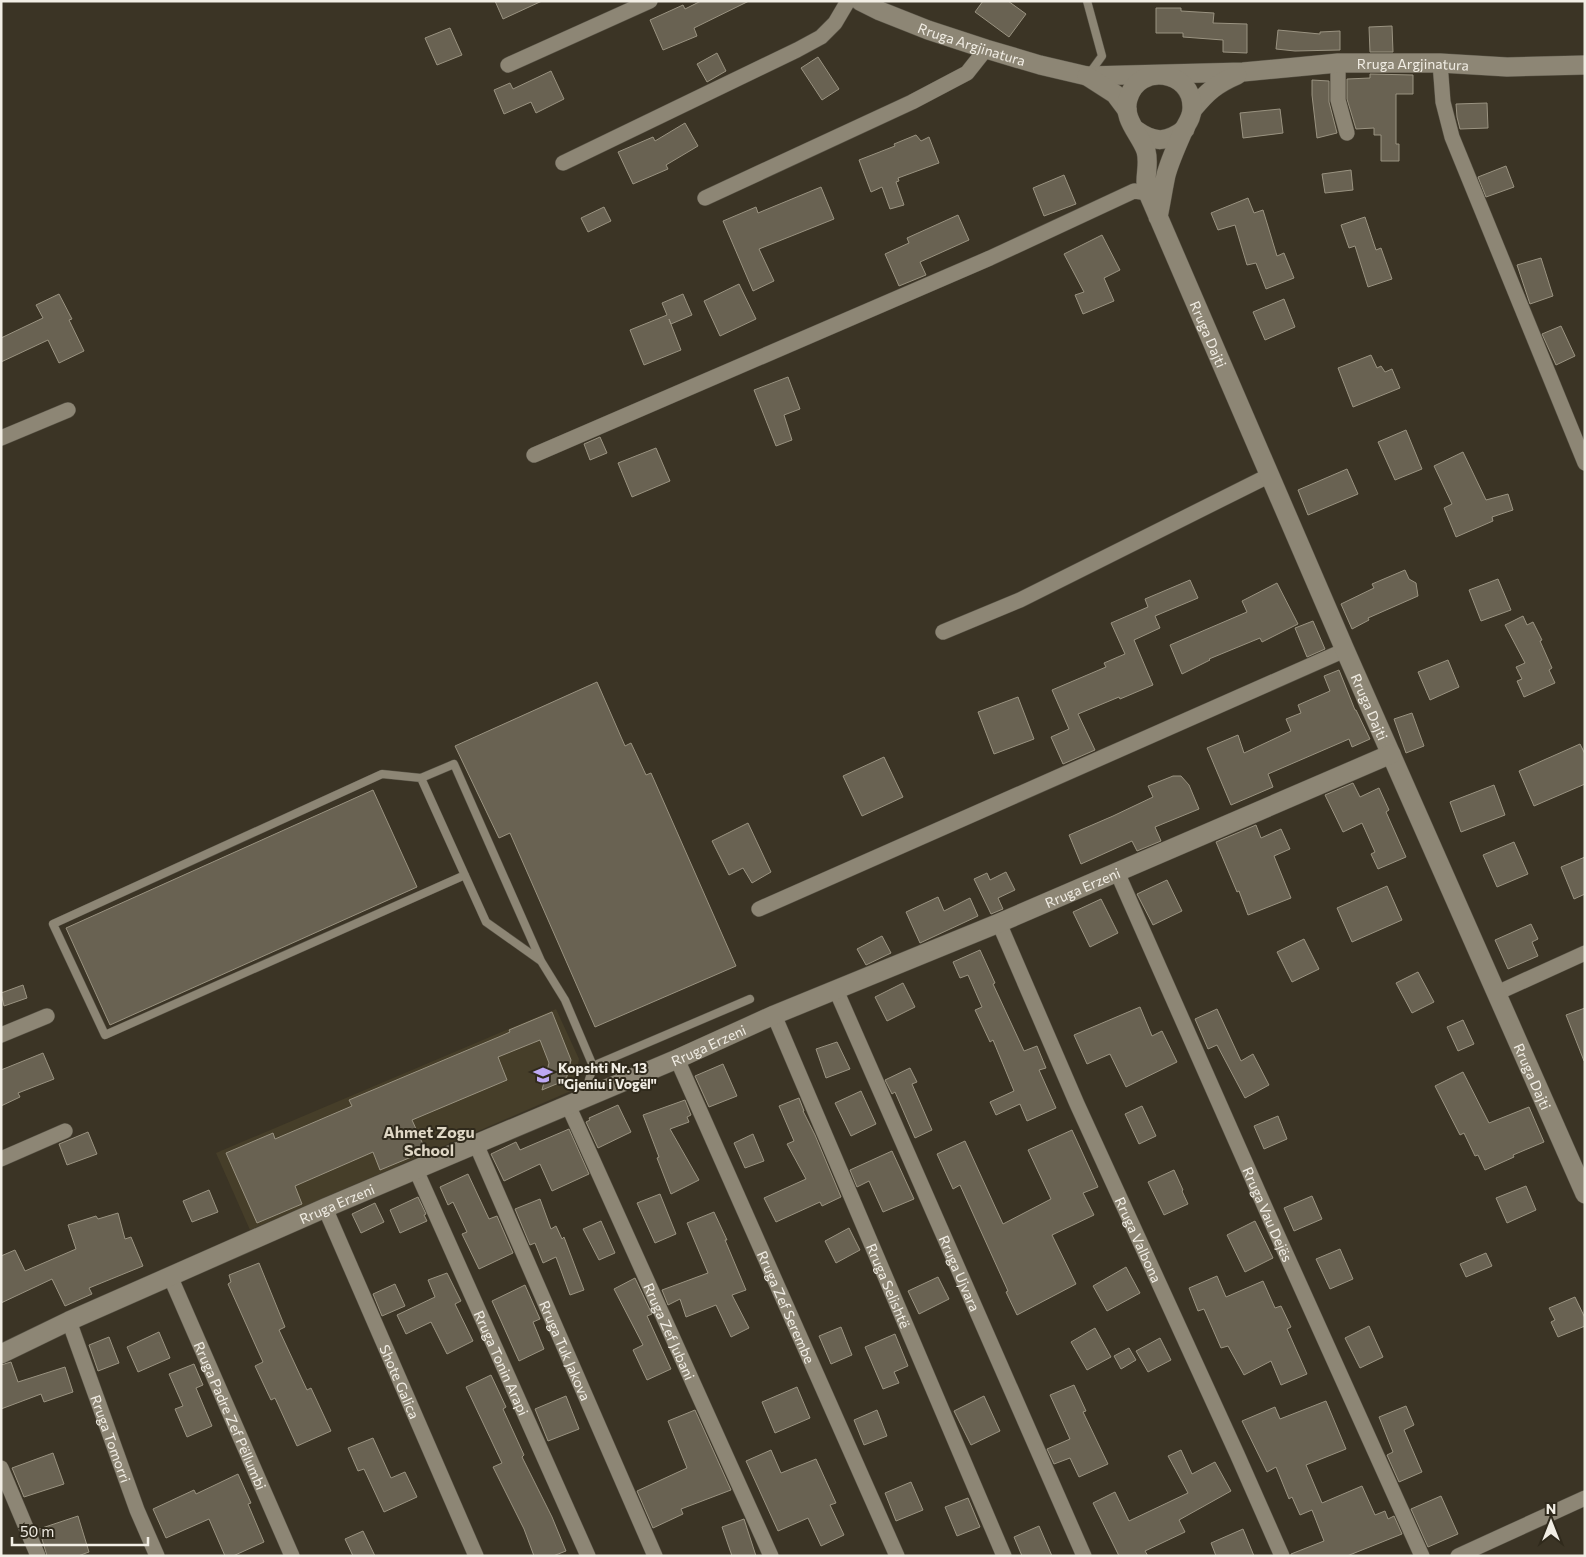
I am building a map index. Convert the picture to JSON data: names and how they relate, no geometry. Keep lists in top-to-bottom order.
{
  "streets": {
    "street": [
      "Rruga Argjinatura",
      "Rruga Dajti",
      "Rruga Erzeni",
      "Rruga Vau Dejës",
      "Rruga Valbona",
      "Rruga Ujvara",
      "Rruga Selishtë",
      "Rruga Zef Serembe",
      "Rruga Zef Jubani",
      "Rruga Tuk Jakova",
      "Rruga Tonin Arapi",
      "Shote Galica",
      "Rruga Padre Zef Pëllumbi",
      "Rruga Tomorri"
    ]
  },
  "crossings": [
    ["Rruga Dajti", "Rruga Erzeni"],
    ["Rruga Erzeni", "Rruga Vau Dejës"],
    ["Rruga Erzeni", "Rruga Valbona"],
    ["Rruga Erzeni", "Rruga Ujvara"],
    ["Rruga Erzeni", "Rruga Selishtë"],
    ["Rruga Erzeni", "Rruga Zef Serembe"],
    ["Rruga Erzeni", "Rruga Zef Jubani"],
    ["Rruga Erzeni", "Rruga Tuk Jakova"],
    ["Rruga Erzeni", "Rruga Tonin Arapi"],
    ["Rruga Erzeni", "Shote Galica"],
    ["Rruga Erzeni", "Rruga Padre Zef Pëllumbi"],
    ["Rruga Erzeni", "Rruga Tomorri"]
  ],
  "districts": ["Ahmet Zogu School"],
  "places": {
    "school or university": ["Kopshti Nr. 13 \"Gjeniu i Vogël\""]
  },
  "scale_bar": "50 m",
  "north": "top"
}
